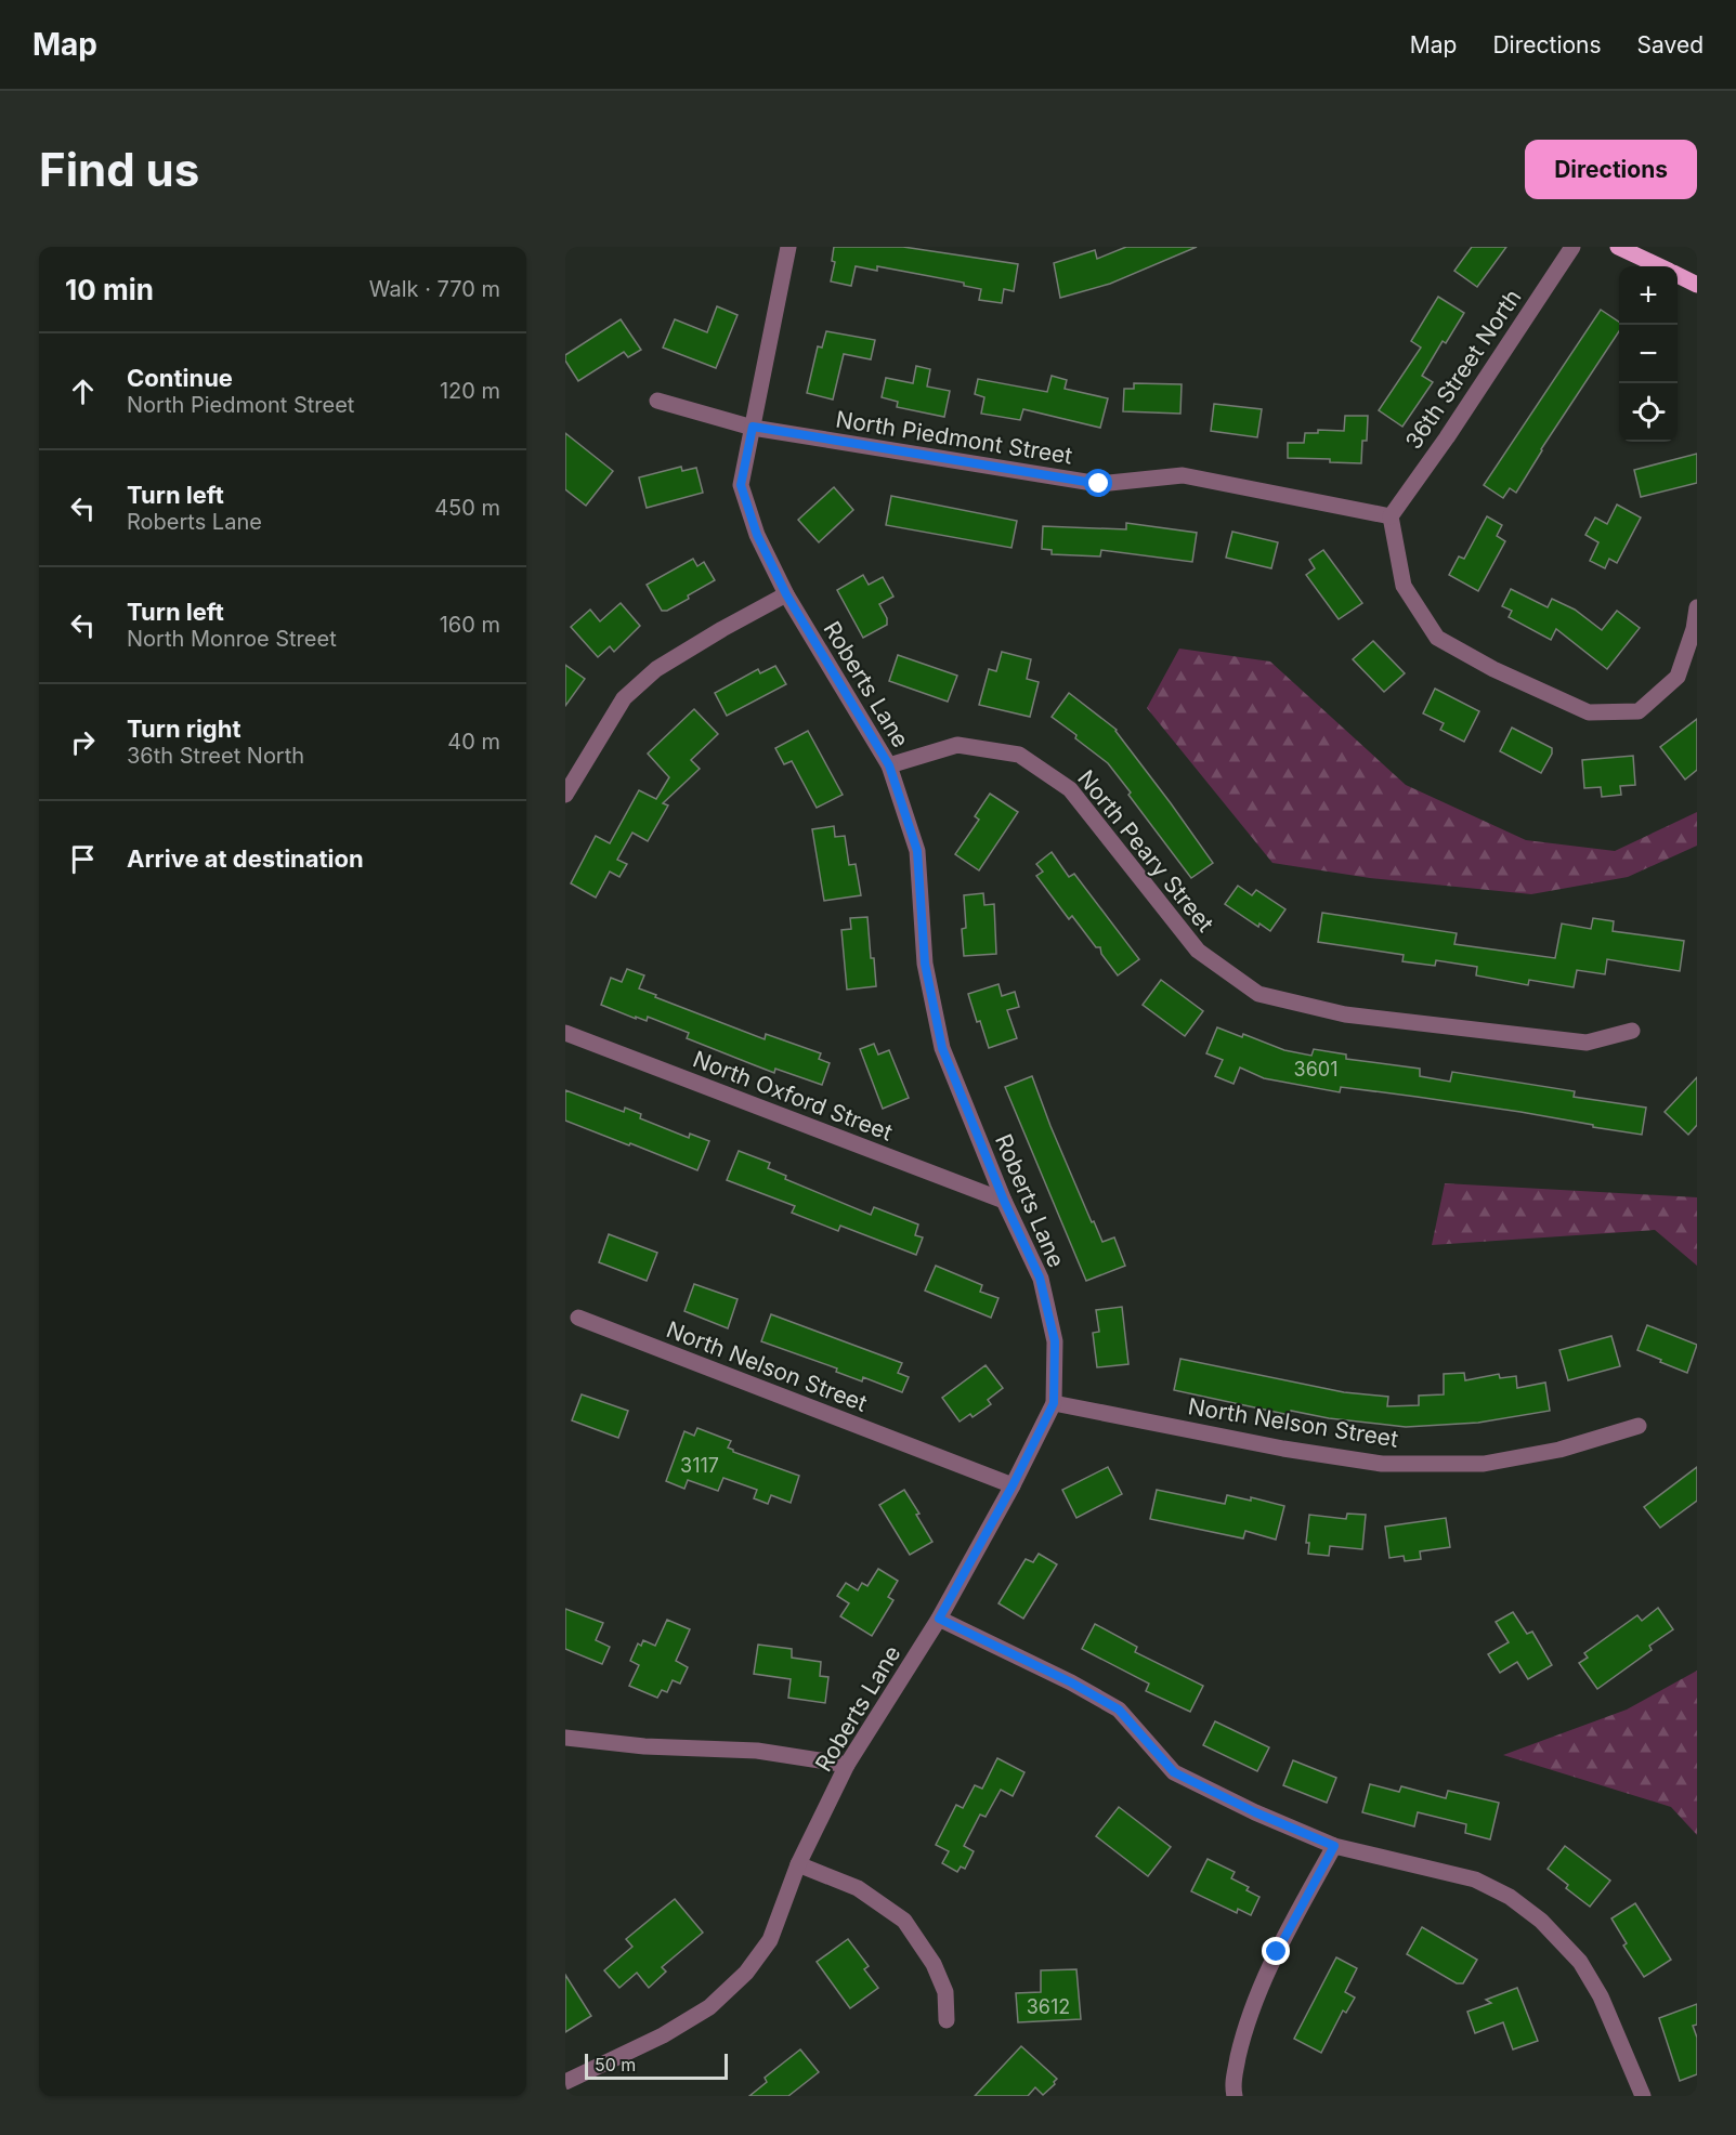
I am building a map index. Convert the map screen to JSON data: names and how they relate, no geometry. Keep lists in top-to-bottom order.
{
  "streets": {
    "street": [
      "36th Street North",
      "North Piedmont Street",
      "Roberts Lane",
      "North Peary Street",
      "North Oxford Street",
      "North Nelson Street"
    ]
  },
  "crossings": [
    ["36th Street North", "North Piedmont Street"],
    ["North Piedmont Street", "Roberts Lane"],
    ["Roberts Lane", "North Peary Street"],
    ["Roberts Lane", "North Oxford Street"],
    ["Roberts Lane", "North Nelson Street"]
  ],
  "house_numbers": ["3601", "3117", "3612"],
  "scale_bar": "50 m",
  "page": {
    "header": "Map",
    "nav": ["Map", "Directions", "Saved"],
    "buttons": "Directions",
    "title": "Find us",
    "heading": ["10 min", "Walk · 770 m"],
    "map_buttons": ["+", "−"],
    "list": [
      ["Continue", "North Piedmont Street", "120 m"],
      ["Turn left", "Roberts Lane", "450 m"],
      ["Turn left", "North Monroe Street", "160 m"],
      ["Turn right", "36th Street North", "40 m"],
      "Arrive at destination"
    ],
    "scale": "50 m"
  }
}
